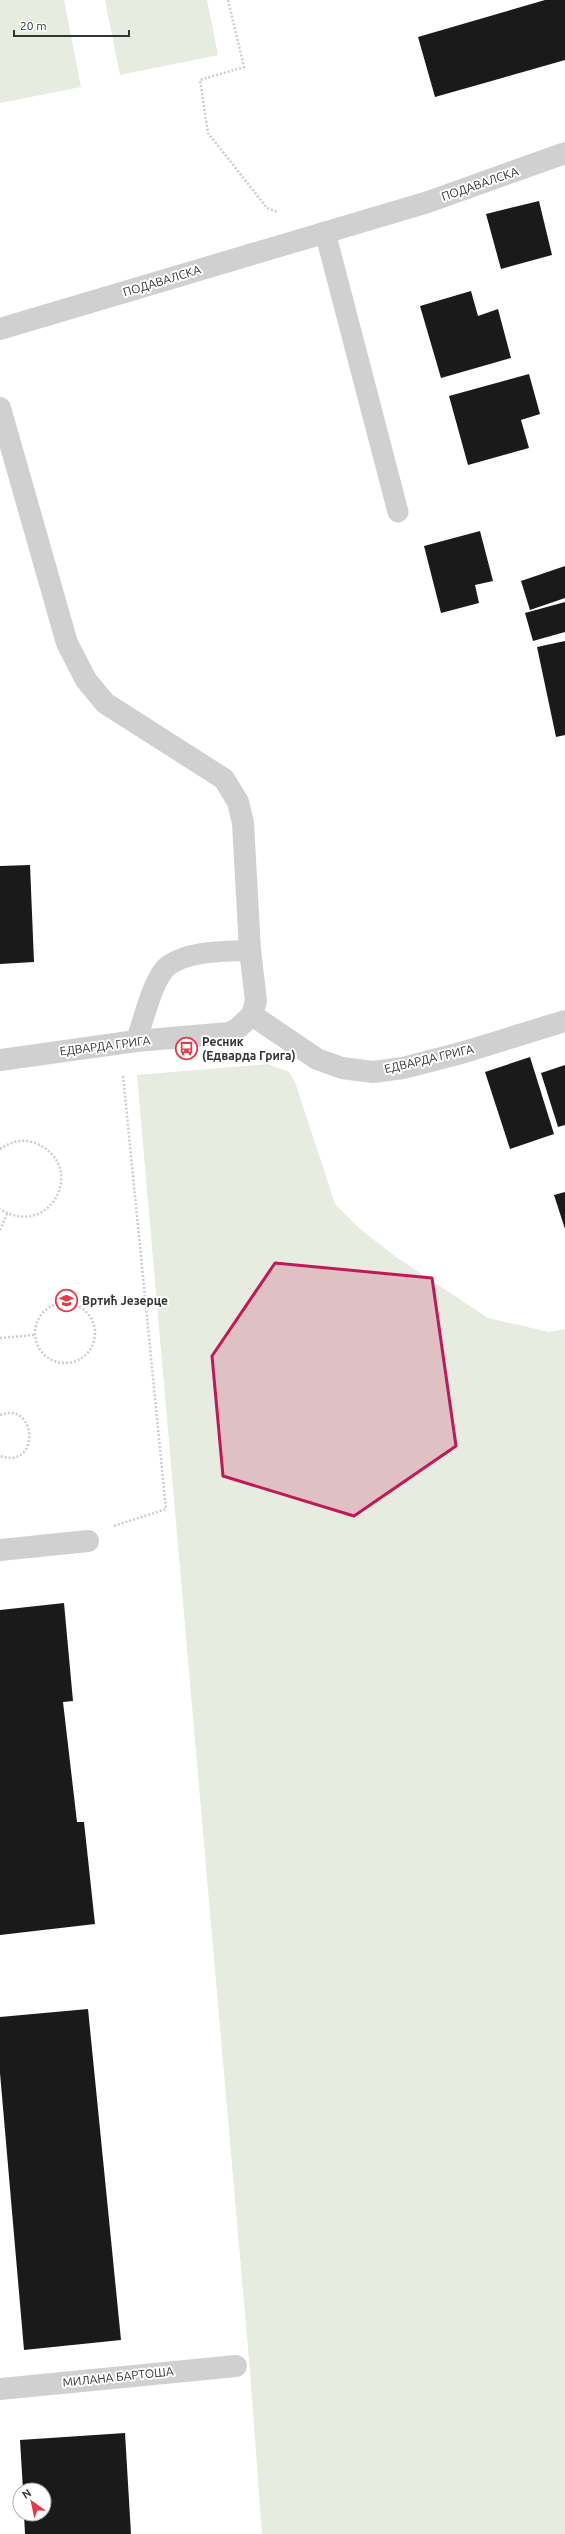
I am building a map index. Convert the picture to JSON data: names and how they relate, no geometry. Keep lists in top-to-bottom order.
{
  "streets": {
    "street": ["ПОДАВАЛСКА", "ЕДВАРДА ГРИГА", "МИЛАНА БАРТОША"]
  },
  "places": {
    "bus stop": ["Ресник (Едварда Грига)"],
    "school or university": ["Вртић Језерце"]
  },
  "scale_bar": "20 m",
  "north": "top left"
}
